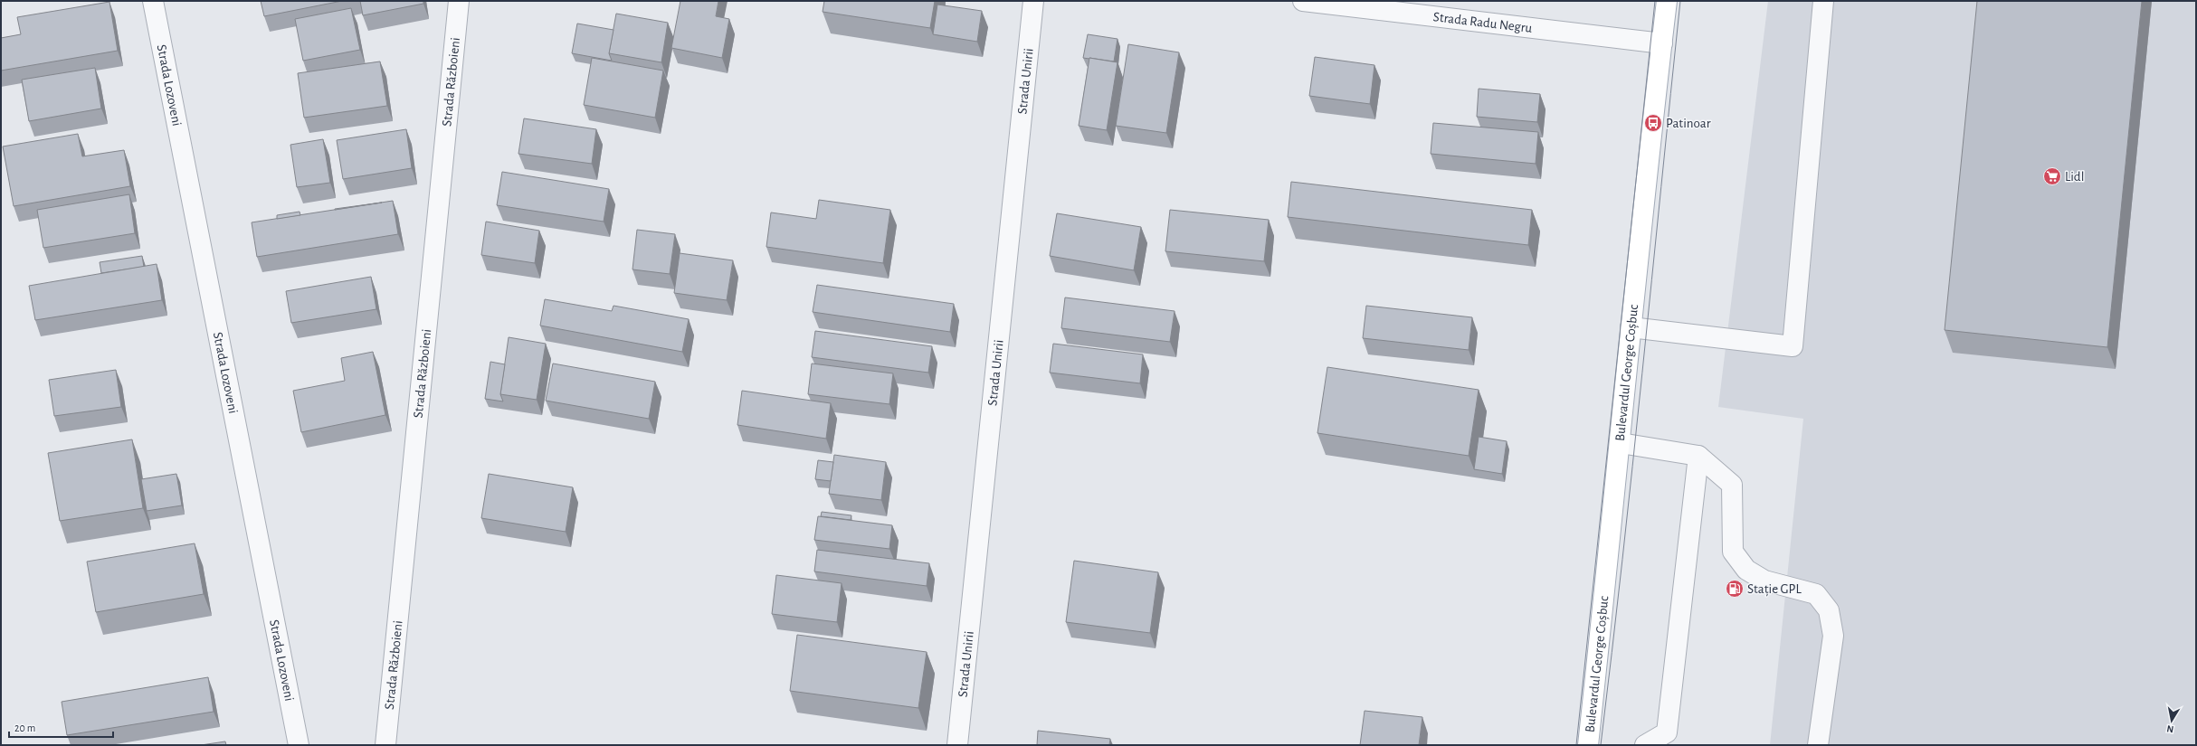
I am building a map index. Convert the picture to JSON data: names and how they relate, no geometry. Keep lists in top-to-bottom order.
{
  "streets": {
    "main road": ["Bulevardul George Coșbuc"],
    "street": [
      "Strada Radu Negru",
      "Strada Războieni",
      "Strada Unirii",
      "Strada Lozoveni"
    ]
  },
  "crossings": [
    ["Strada Radu Negru", "Bulevardul George Coșbuc"]
  ],
  "places": {
    "bus stop": ["Patinoar"],
    "supermarket": ["Lidl"],
    "fuel station": ["Stație GPL"]
  },
  "scale_bar": "20 m",
  "north": "bottom"
}
